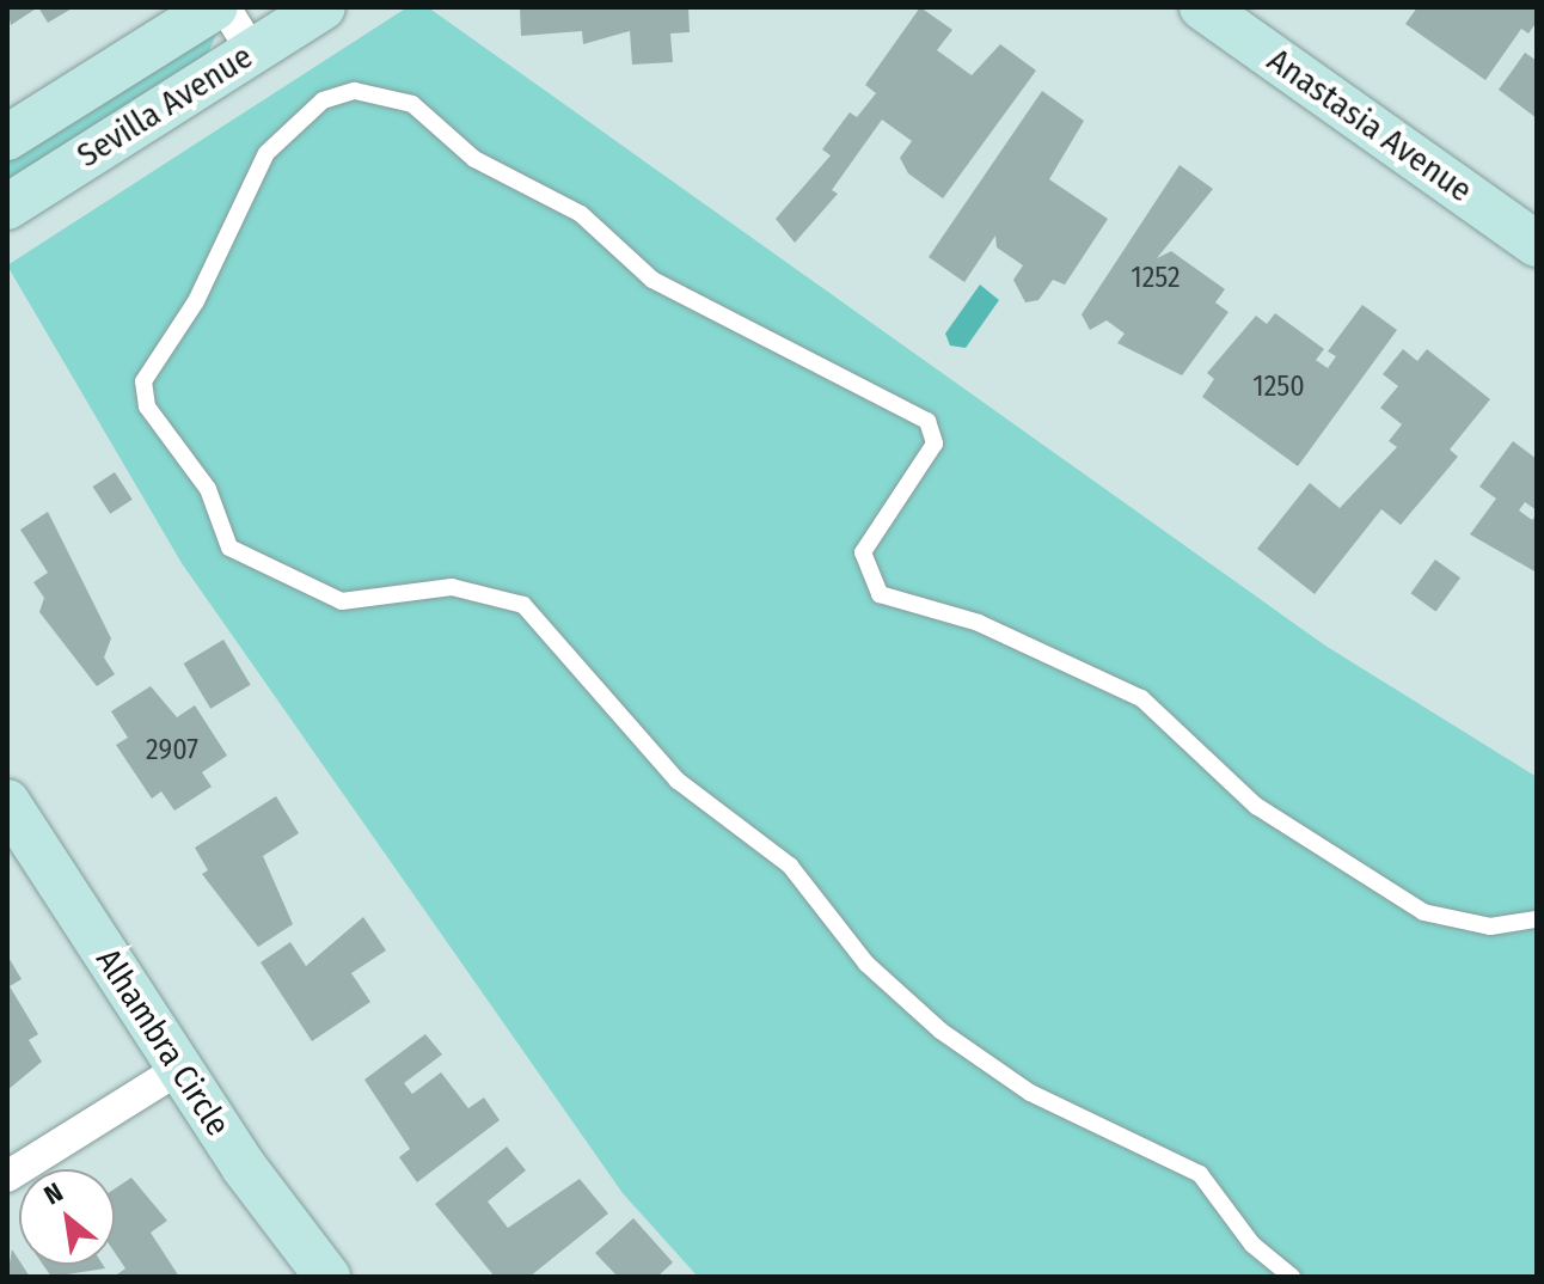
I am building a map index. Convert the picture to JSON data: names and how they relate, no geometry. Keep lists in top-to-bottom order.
{
  "streets": {
    "street": ["Sevilla Avenue", "Anastasia Avenue", "Alhambra Circle"]
  },
  "house_numbers": ["1252", "1250", "2907"],
  "north": "top left"
}
